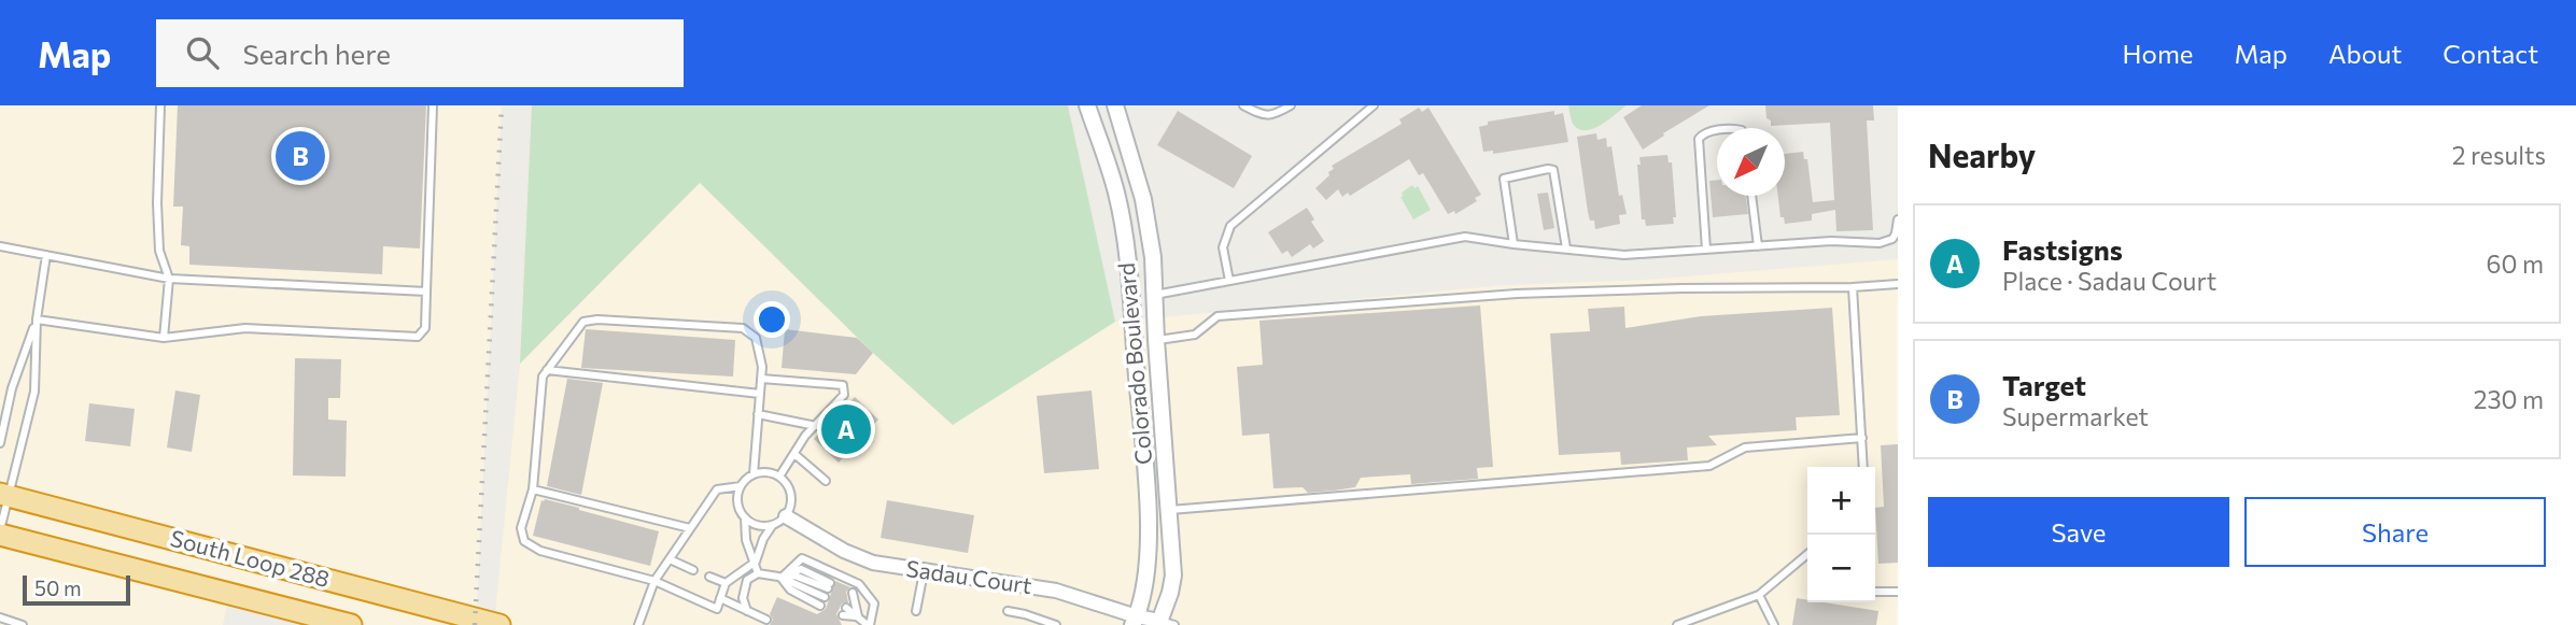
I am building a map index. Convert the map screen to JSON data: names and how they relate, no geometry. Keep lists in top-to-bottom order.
{
  "streets": {
    "highway": ["South Loop 288"],
    "street": ["Colorado Boulevard", "Sadau Court"]
  },
  "crossings": [
    ["Colorado Boulevard", "Sadau Court"]
  ],
  "scale_bar": "50 m",
  "north": "bottom left",
  "page": {
    "header": "Map",
    "search": "Search here",
    "nav": [
      "Home",
      "Map",
      "About",
      "Contact"
    ],
    "heading": ["Nearby", "2 results"],
    "pins": ["B", "A"],
    "list": [
      {
        "mark": "A",
        "name": "Fastsigns",
        "note": "Place · Sadau Court",
        "value": "60 m"
      },
      {
        "mark": "B",
        "name": "Target",
        "note": "Supermarket",
        "value": "230 m"
      }
    ],
    "map_buttons": ["+", "−"],
    "buttons": ["Save", "Share"],
    "scale": "50 m"
  }
}
